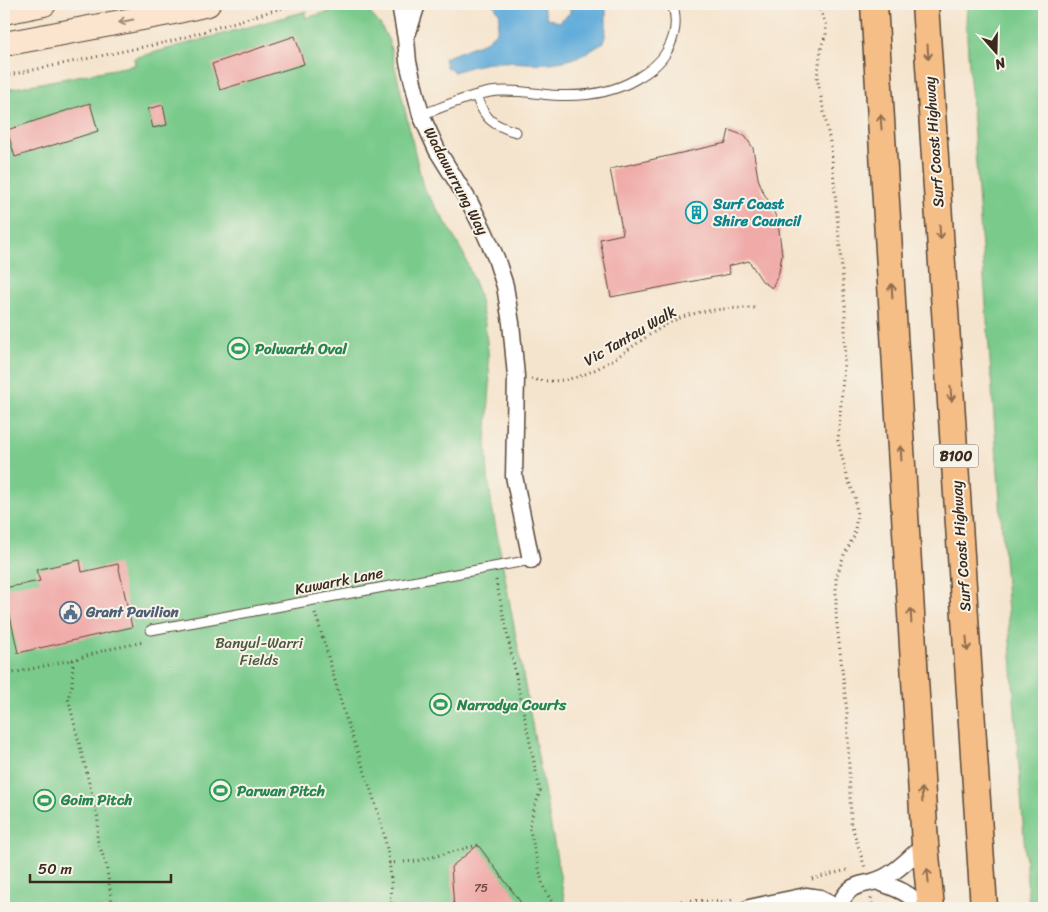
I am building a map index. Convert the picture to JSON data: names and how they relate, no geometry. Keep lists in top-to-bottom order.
{
  "streets": {
    "main road": ["Surf Coast Highway", "B100"],
    "street": ["Wadawurrung Way"],
    "lane": ["Kuwarrk Lane"],
    "path": ["Vic Tantau Walk"]
  },
  "crossings": [
    ["Wadawurrung Way", "Vic Tantau Walk"],
    ["Wadawurrung Way", "Kuwarrk Lane"]
  ],
  "parks": ["Banyul-Warri Fields"],
  "places": {
    "building": ["Surf Coast Shire Council"],
    "sports": [
      "Polwarth Oval",
      "Narrodya Courts",
      "Parwan Pitch",
      "Goim Pitch"
    ],
    "public building": ["Grant Pavilion"]
  },
  "house_numbers": ["75"],
  "scale_bar": "50 m",
  "north": "bottom"
}
